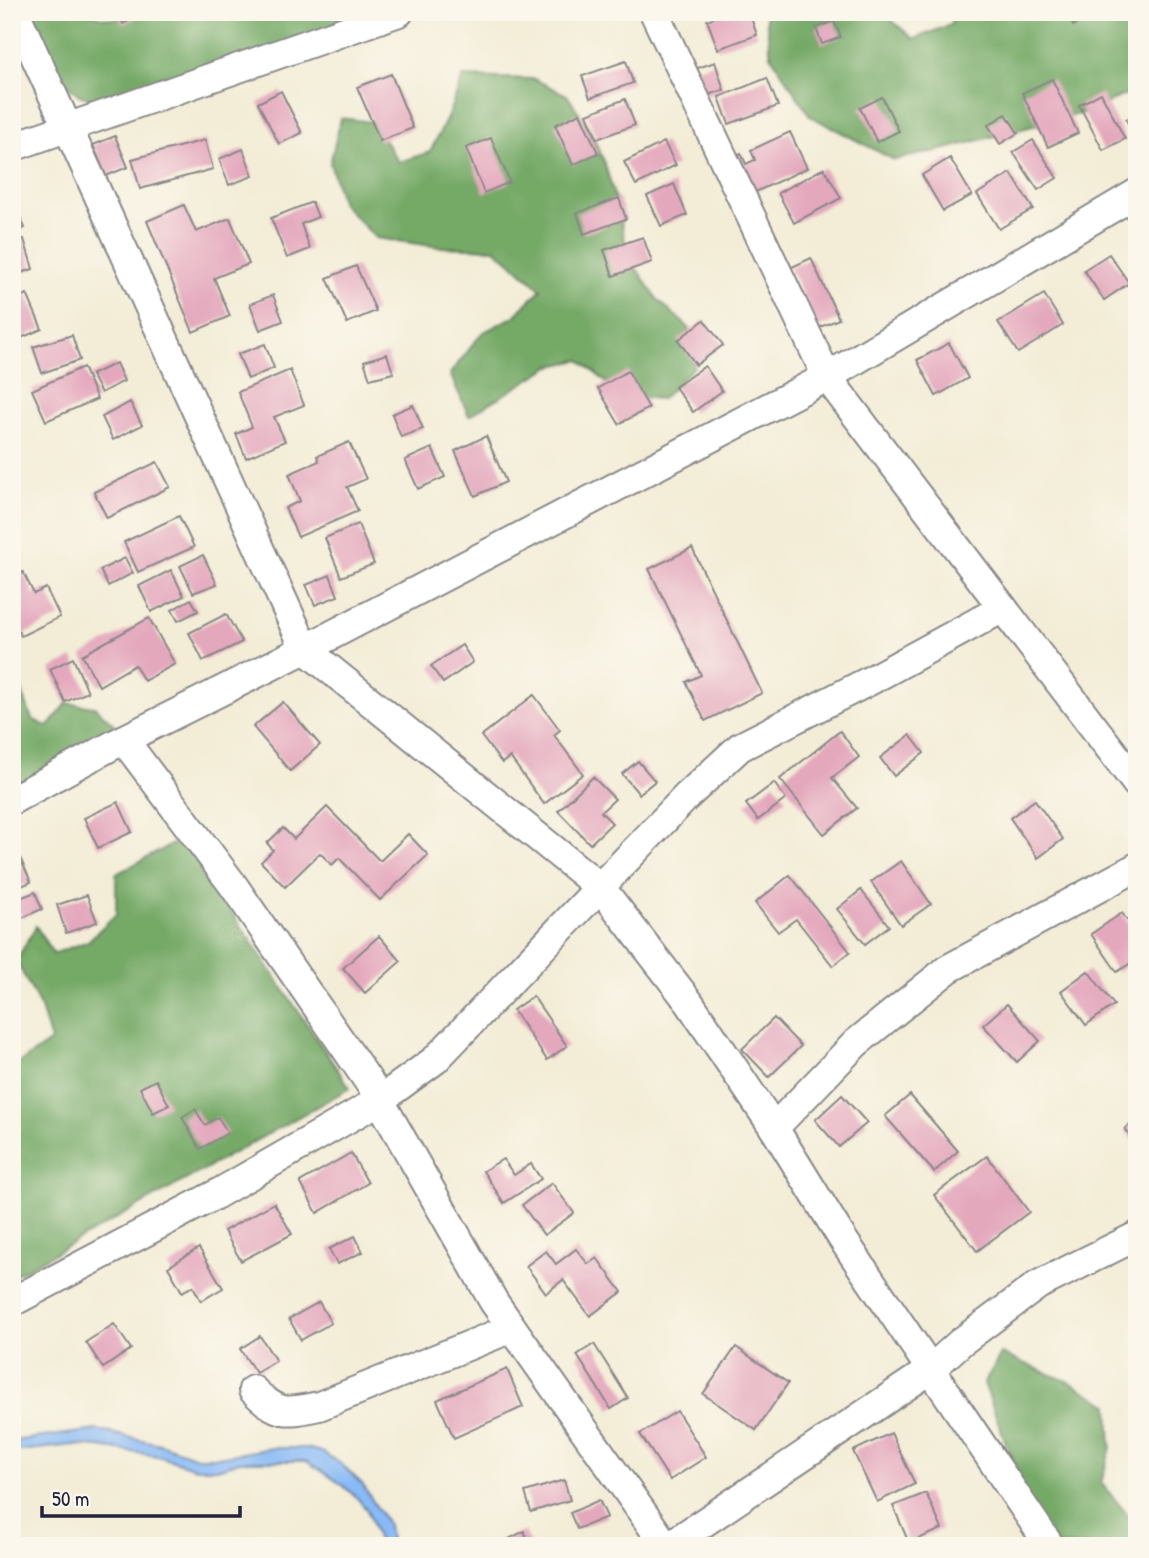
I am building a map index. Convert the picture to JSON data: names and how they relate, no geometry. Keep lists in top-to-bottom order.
{
  "scale_bar": "50 m"
}
